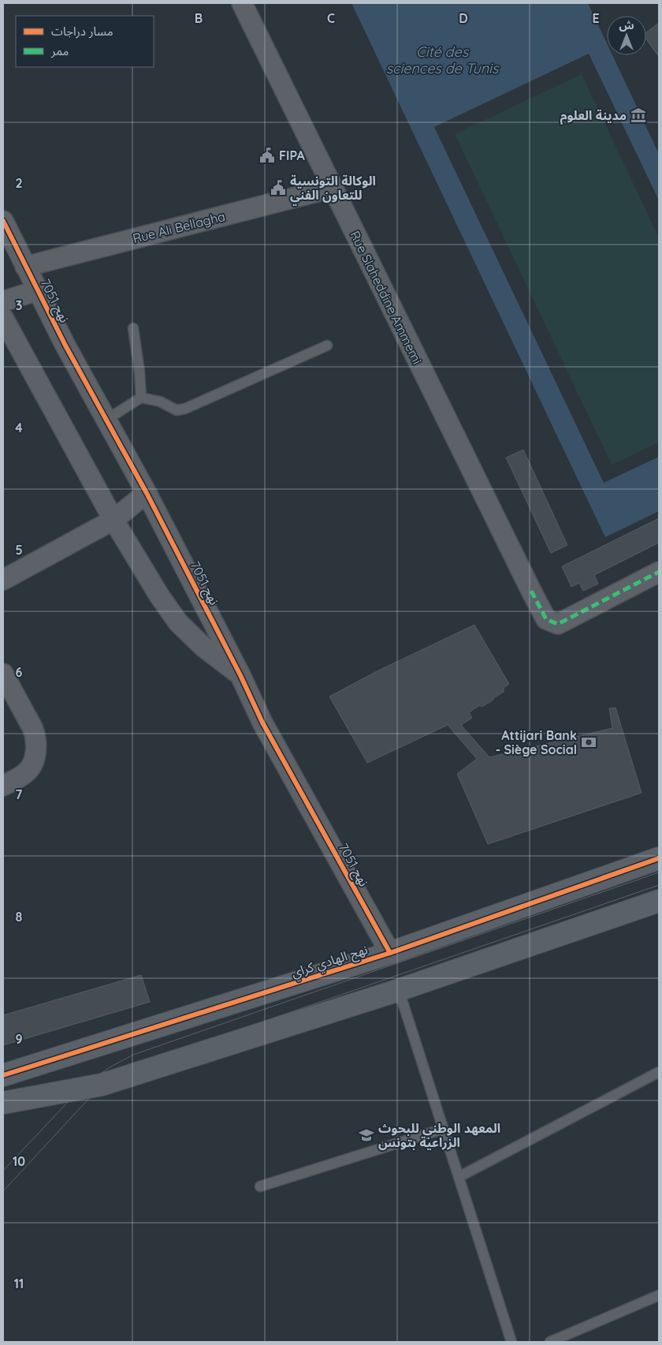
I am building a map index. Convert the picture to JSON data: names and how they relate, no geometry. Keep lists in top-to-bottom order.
{
  "streets": {
    "street": [
      "Rue Ali Bellagha",
      "Rue Slaheddine Ammemi",
      "نهج 7051",
      "نهج الهادي كراي"
    ]
  },
  "crossings": [
    ["Rue Ali Bellagha", "Rue Slaheddine Ammemi"],
    ["Rue Ali Bellagha", "نهج 7051"],
    ["نهج 7051", "نهج الهادي كراي"]
  ],
  "water": ["Cité des sciences de Tunis"],
  "places": {
    "museum": ["مدينة العلوم"],
    "public building": ["FIPA", "الوكالة التونسية للتعاون الفني"],
    "bank": ["Attijari Bank - Siège Social"],
    "school or university": ["المعهد الوطني للبحوث الزراعية بتونس"]
  },
  "legend": ["مسار دراجات", "ممر"],
  "north": "top",
  "grid": {
    "columns": [
      "B",
      "C",
      "D",
      "E"
    ],
    "rows": [
      "2",
      "3",
      "4",
      "5",
      "6",
      "7",
      "8",
      "9",
      "10",
      "11"
    ]
  }
}
